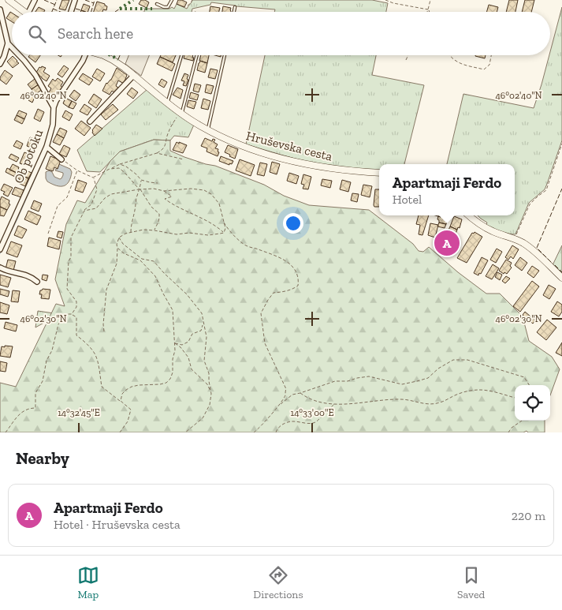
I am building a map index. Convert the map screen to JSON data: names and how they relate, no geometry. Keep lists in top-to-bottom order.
{
  "streets": {
    "street": ["Hruševska cesta", "Ob potoku"]
  },
  "page": {
    "search": "Search here",
    "popup": ["Apartmaji Ferdo", "Hotel"],
    "pins": "A",
    "heading": "Nearby",
    "list": [
      {
        "mark": "A",
        "name": "Apartmaji Ferdo",
        "note": "Hotel · Hruševska cesta",
        "value": "220 m"
      }
    ],
    "nav": ["Map", "Directions", "Saved"]
  },
  "coordinates": [
    "46°02'40\"N",
    "46°02'30\"N",
    "14°32'45\"E",
    "14°33'00\"E"
  ]
}
